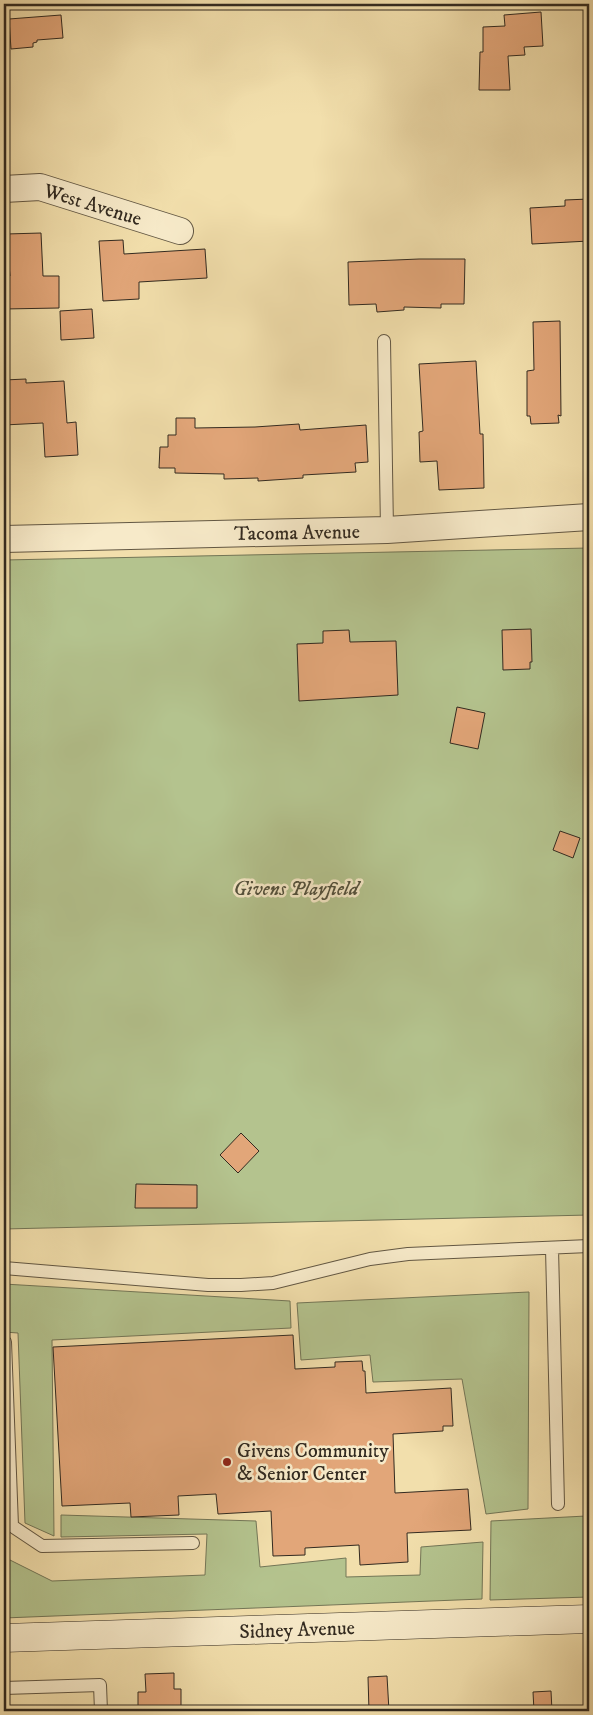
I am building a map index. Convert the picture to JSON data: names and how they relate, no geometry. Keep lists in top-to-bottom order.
{
  "streets": {
    "main road": ["Sidney Avenue"],
    "street": ["West Avenue", "Tacoma Avenue"]
  },
  "parks": ["Givens Playfield"],
  "places": ["Givens Community & Senior Center"]
}
